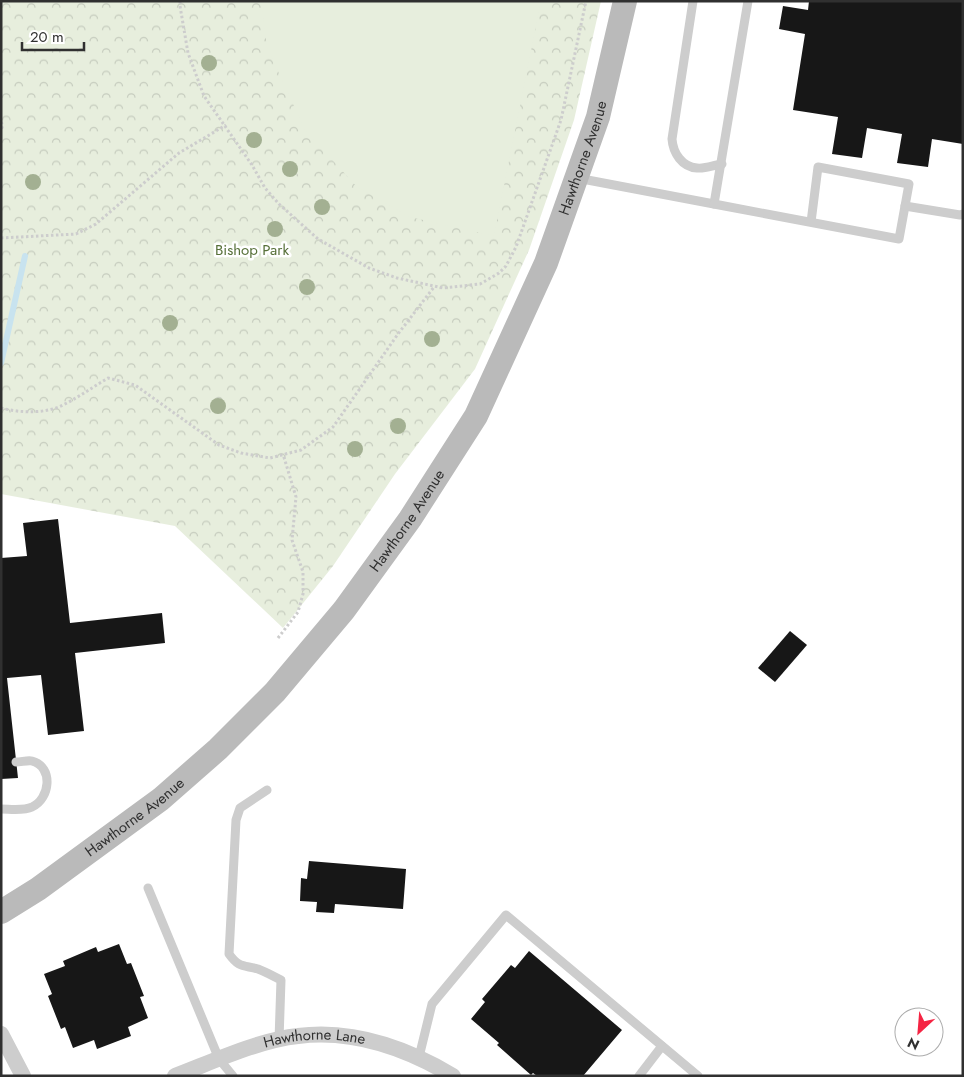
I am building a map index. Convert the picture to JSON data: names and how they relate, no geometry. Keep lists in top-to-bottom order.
{
  "streets": {
    "main road": ["Hawthorne Avenue"],
    "street": ["Hawthorne Lane"]
  },
  "parks": ["Bishop Park"],
  "scale_bar": "20 m",
  "north": "bottom left"
}
